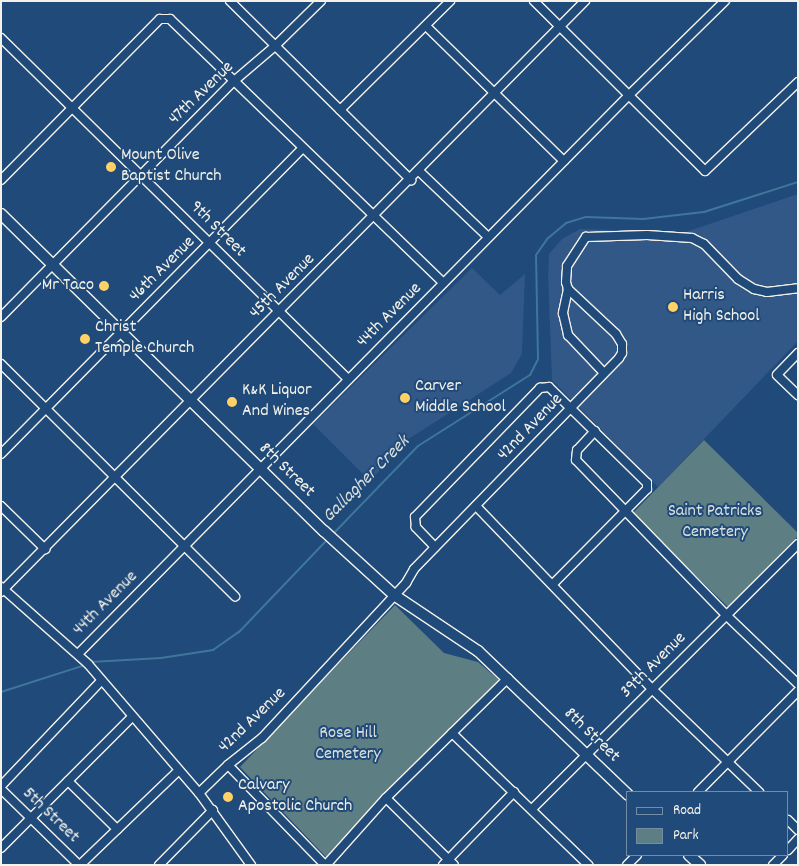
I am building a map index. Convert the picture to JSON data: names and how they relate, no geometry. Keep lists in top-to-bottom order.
{
  "streets": {
    "main road": ["8th Street"],
    "street": [
      "47th Avenue",
      "9th Street",
      "46th Avenue",
      "45th Avenue",
      "44th Avenue",
      "42nd Avenue",
      "39th Avenue",
      "5th Street"
    ]
  },
  "crossings": [
    ["47th Avenue", "9th Street"],
    ["47th Avenue", "8th Street"],
    ["9th Street", "46th Avenue"],
    ["9th Street", "45th Avenue"],
    ["9th Street", "44th Avenue"],
    ["46th Avenue", "8th Street"],
    ["45th Avenue", "8th Street"],
    ["44th Avenue", "8th Street"],
    ["42nd Avenue", "8th Street"],
    ["8th Street", "39th Avenue"]
  ],
  "water": ["Gallagher Creek"],
  "parks": ["Saint Patricks Cemetery", "Rose Hill Cemetery"],
  "places": [
    "Mount Olive Baptist Church",
    "Mr Taco",
    "Harris High School",
    "Christ Temple Church",
    "Carver Middle School",
    "K&K Liquor And Wines",
    "Calvary Apostolic Church"
  ],
  "legend": ["Road", "Park"]
}
